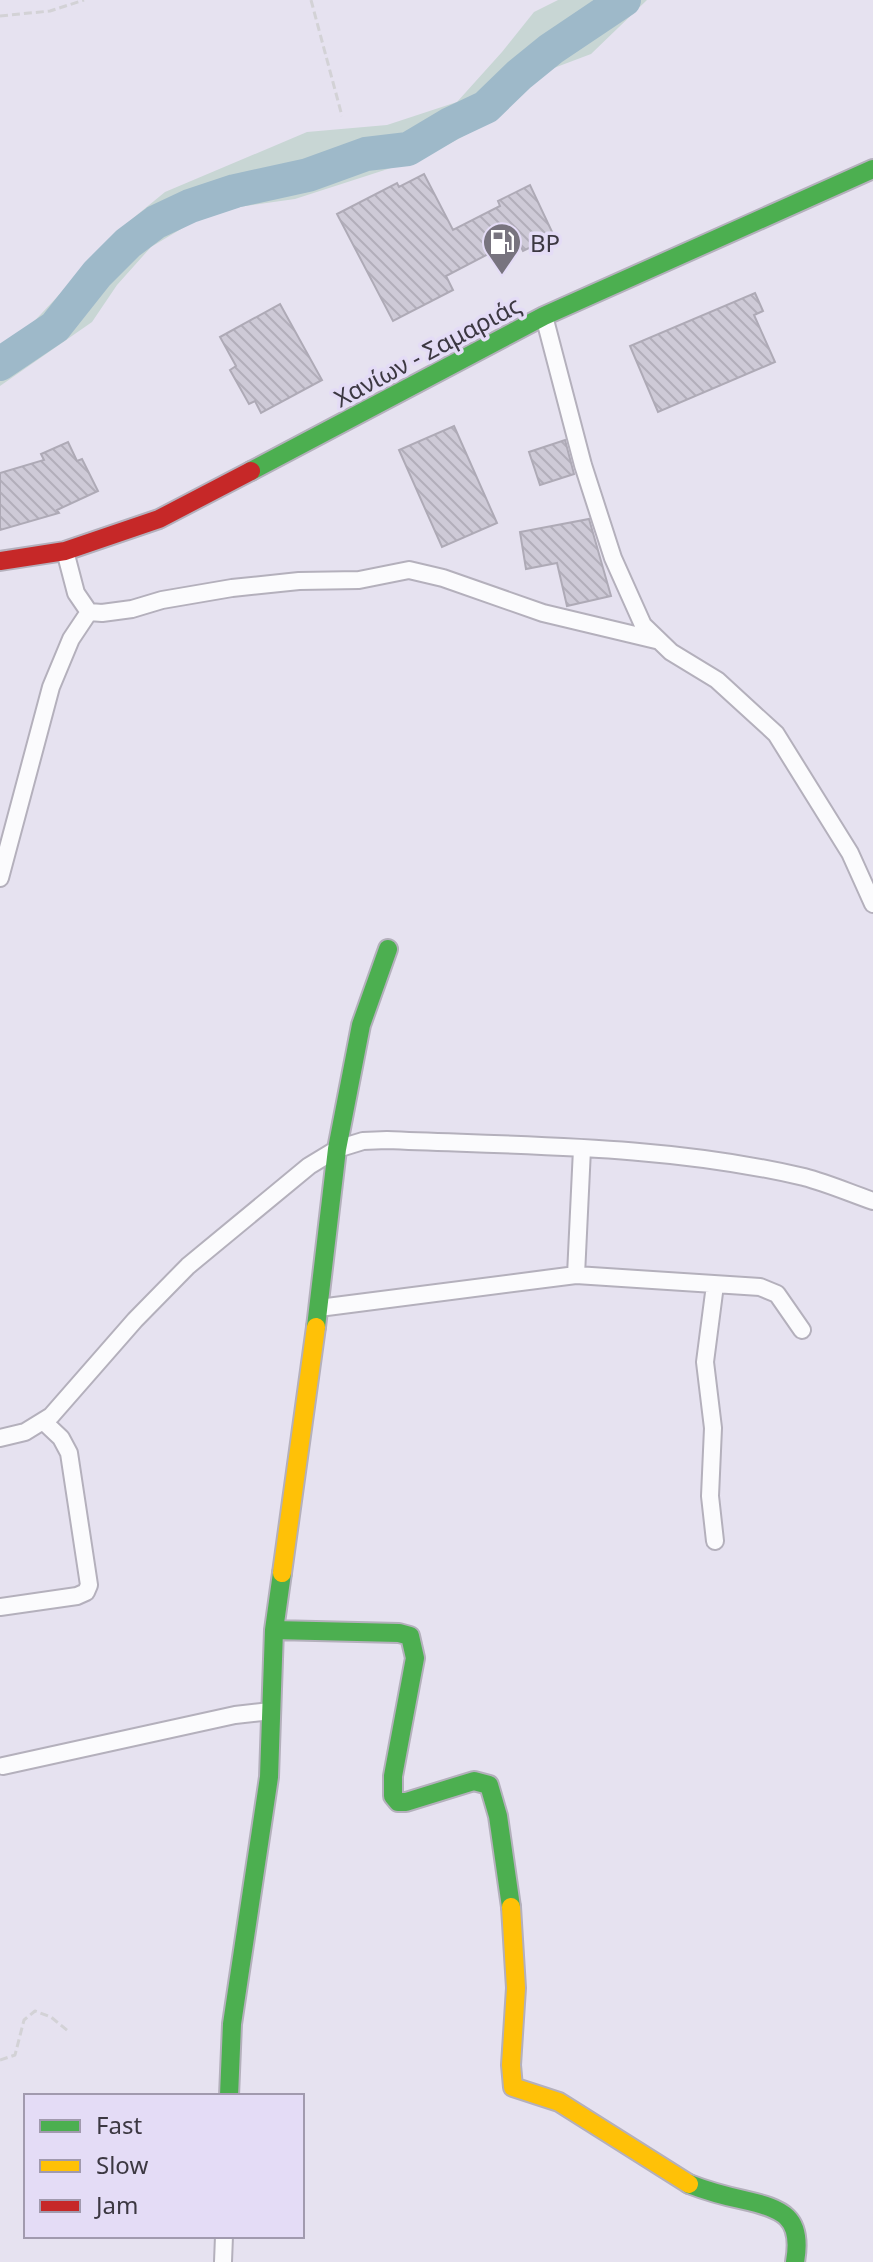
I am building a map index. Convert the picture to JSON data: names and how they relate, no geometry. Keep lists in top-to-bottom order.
{
  "streets": {
    "street": ["Χανίων - Σαμαριάς"]
  },
  "places": {
    "fuel station": ["BP"]
  },
  "legend": ["Fast", "Slow", "Jam"]
}
